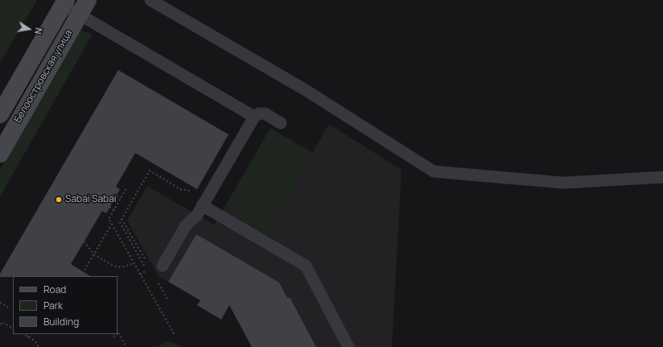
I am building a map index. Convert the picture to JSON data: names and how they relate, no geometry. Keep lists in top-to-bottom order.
{
  "streets": {
    "street": ["Белоостровская улица"]
  },
  "places": ["Sabai Sabai"],
  "legend": ["Road", "Park", "Building"],
  "north": "right"
}
